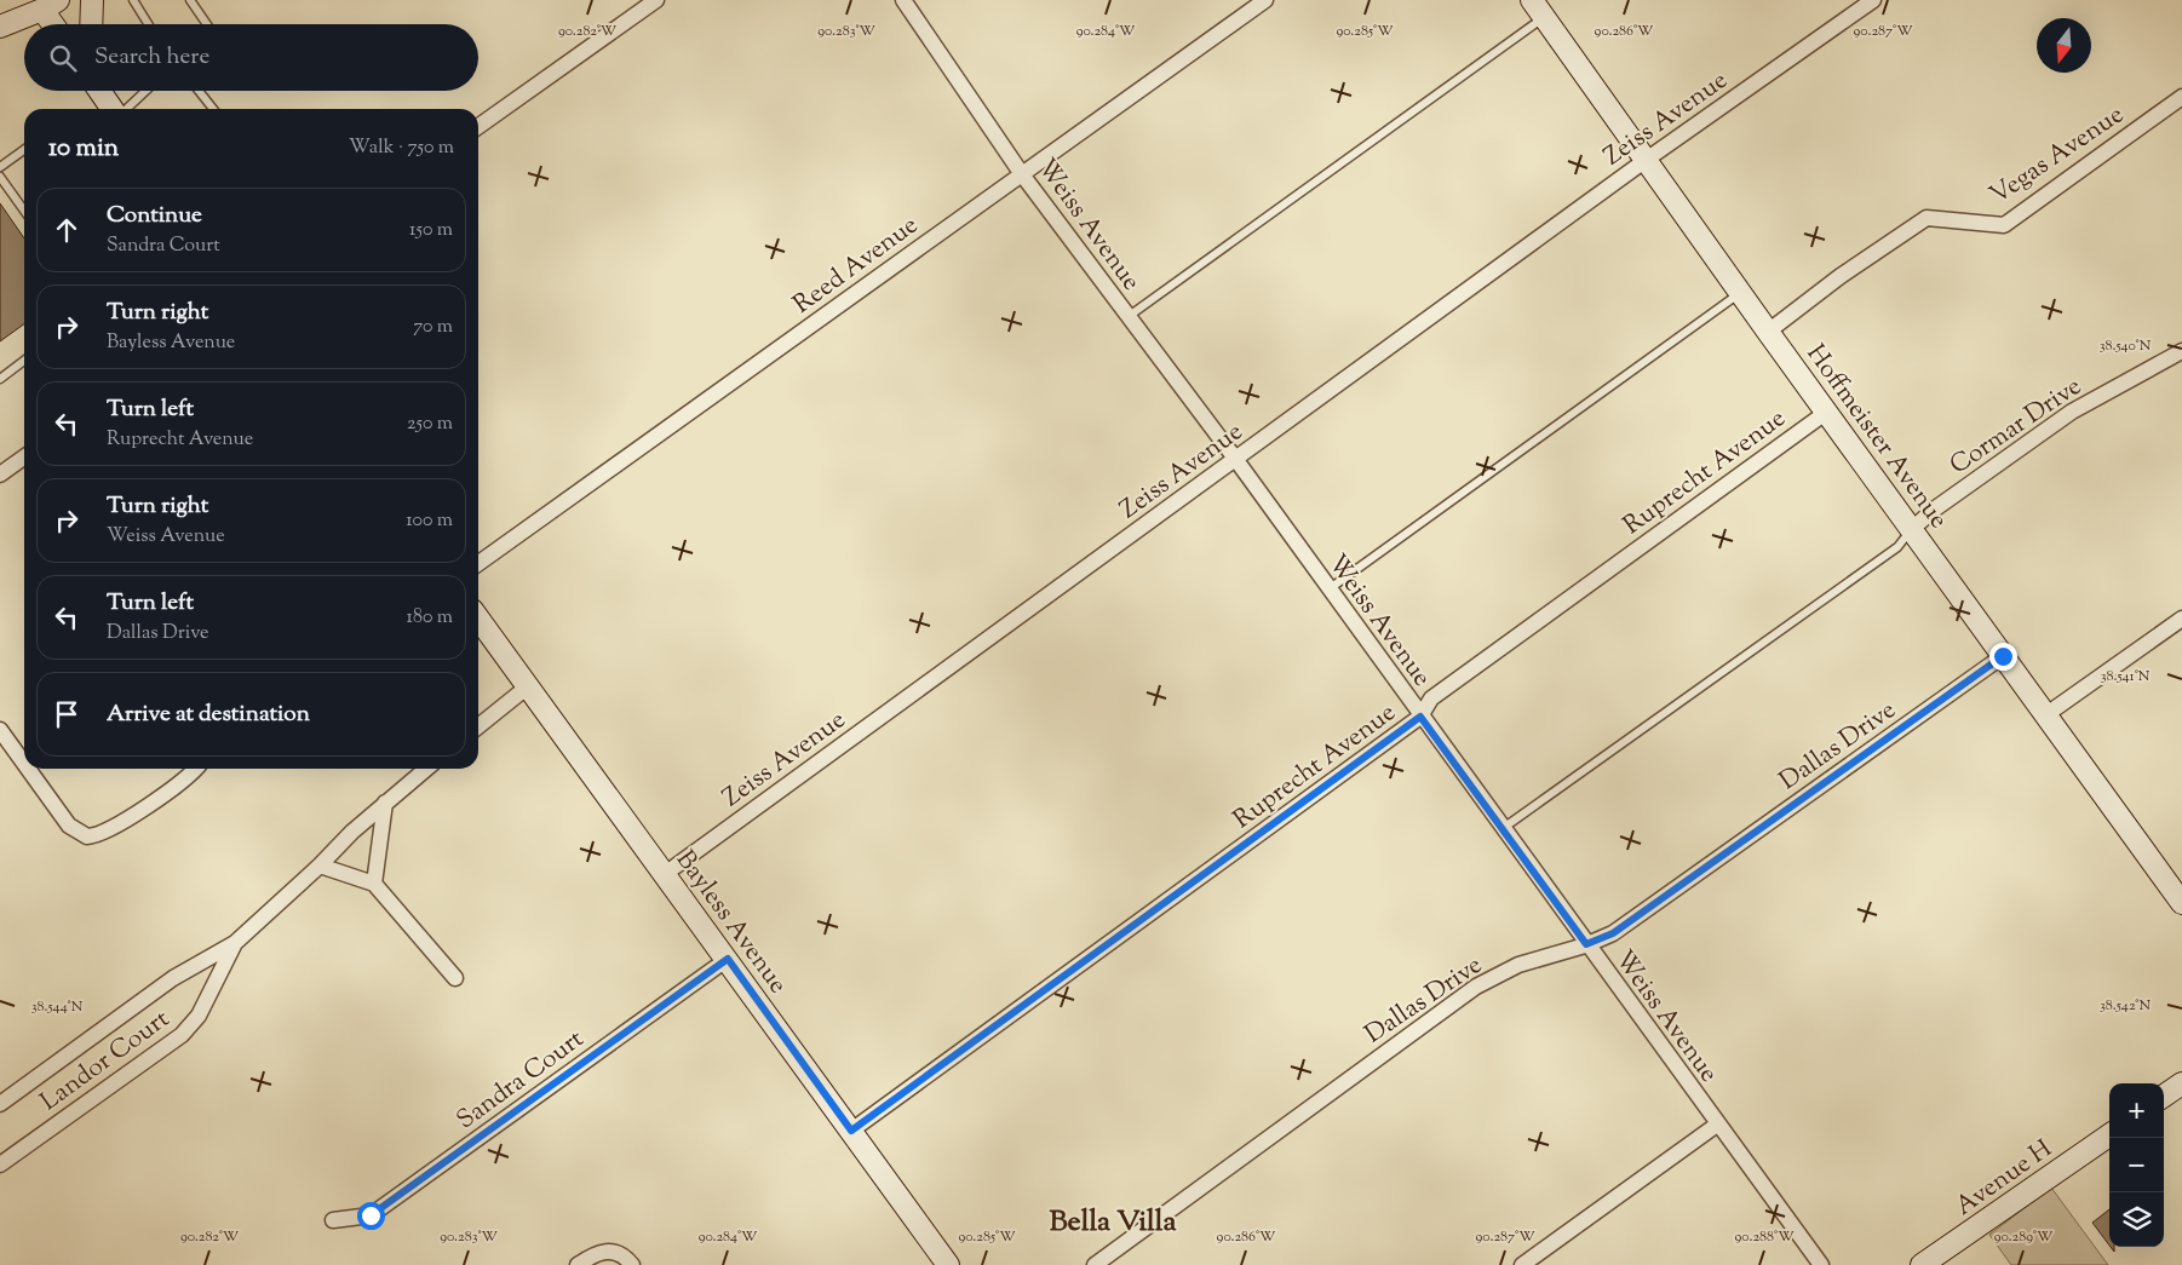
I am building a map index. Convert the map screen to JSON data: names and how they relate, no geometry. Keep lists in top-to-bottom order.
{
  "streets": {
    "street": [
      "Zeiss Avenue",
      "Vegas Avenue",
      "Weiss Avenue",
      "Reed Avenue",
      "Cormar Drive",
      "Hoffmeister Avenue",
      "Ruprecht Avenue",
      "Dallas Drive",
      "Bayless Avenue",
      "Landor Court",
      "Sandra Court",
      "Avenue H"
    ]
  },
  "crossings": [
    ["Zeiss Avenue", "Weiss Avenue"],
    ["Zeiss Avenue", "Hoffmeister Avenue"],
    ["Zeiss Avenue", "Bayless Avenue"],
    ["Vegas Avenue", "Hoffmeister Avenue"],
    ["Weiss Avenue", "Reed Avenue"],
    ["Weiss Avenue", "Ruprecht Avenue"],
    ["Weiss Avenue", "Dallas Drive"],
    ["Cormar Drive", "Hoffmeister Avenue"],
    ["Hoffmeister Avenue", "Ruprecht Avenue"],
    ["Hoffmeister Avenue", "Dallas Drive"],
    ["Ruprecht Avenue", "Bayless Avenue"],
    ["Bayless Avenue", "Sandra Court"]
  ],
  "districts": ["Bella Villa"],
  "north": "bottom",
  "page": {
    "search": "Search here",
    "heading": ["10 min", "Walk · 750 m"],
    "list": [
      ["Continue", "Sandra Court", "150 m"],
      ["Turn right", "Bayless Avenue", "70 m"],
      ["Turn left", "Ruprecht Avenue", "250 m"],
      ["Turn right", "Weiss Avenue", "100 m"],
      ["Turn left", "Dallas Drive", "180 m"],
      "Arrive at destination"
    ],
    "map_buttons": ["+", "−"]
  },
  "coordinates": [
    "90.282°W",
    "90.283°W",
    "90.284°W",
    "90.285°W",
    "90.286°W",
    "90.287°W",
    "38.540°N",
    "38.541°N",
    "38.542°N",
    "38.544°N",
    "90.288°W",
    "90.289°W"
  ]
}
